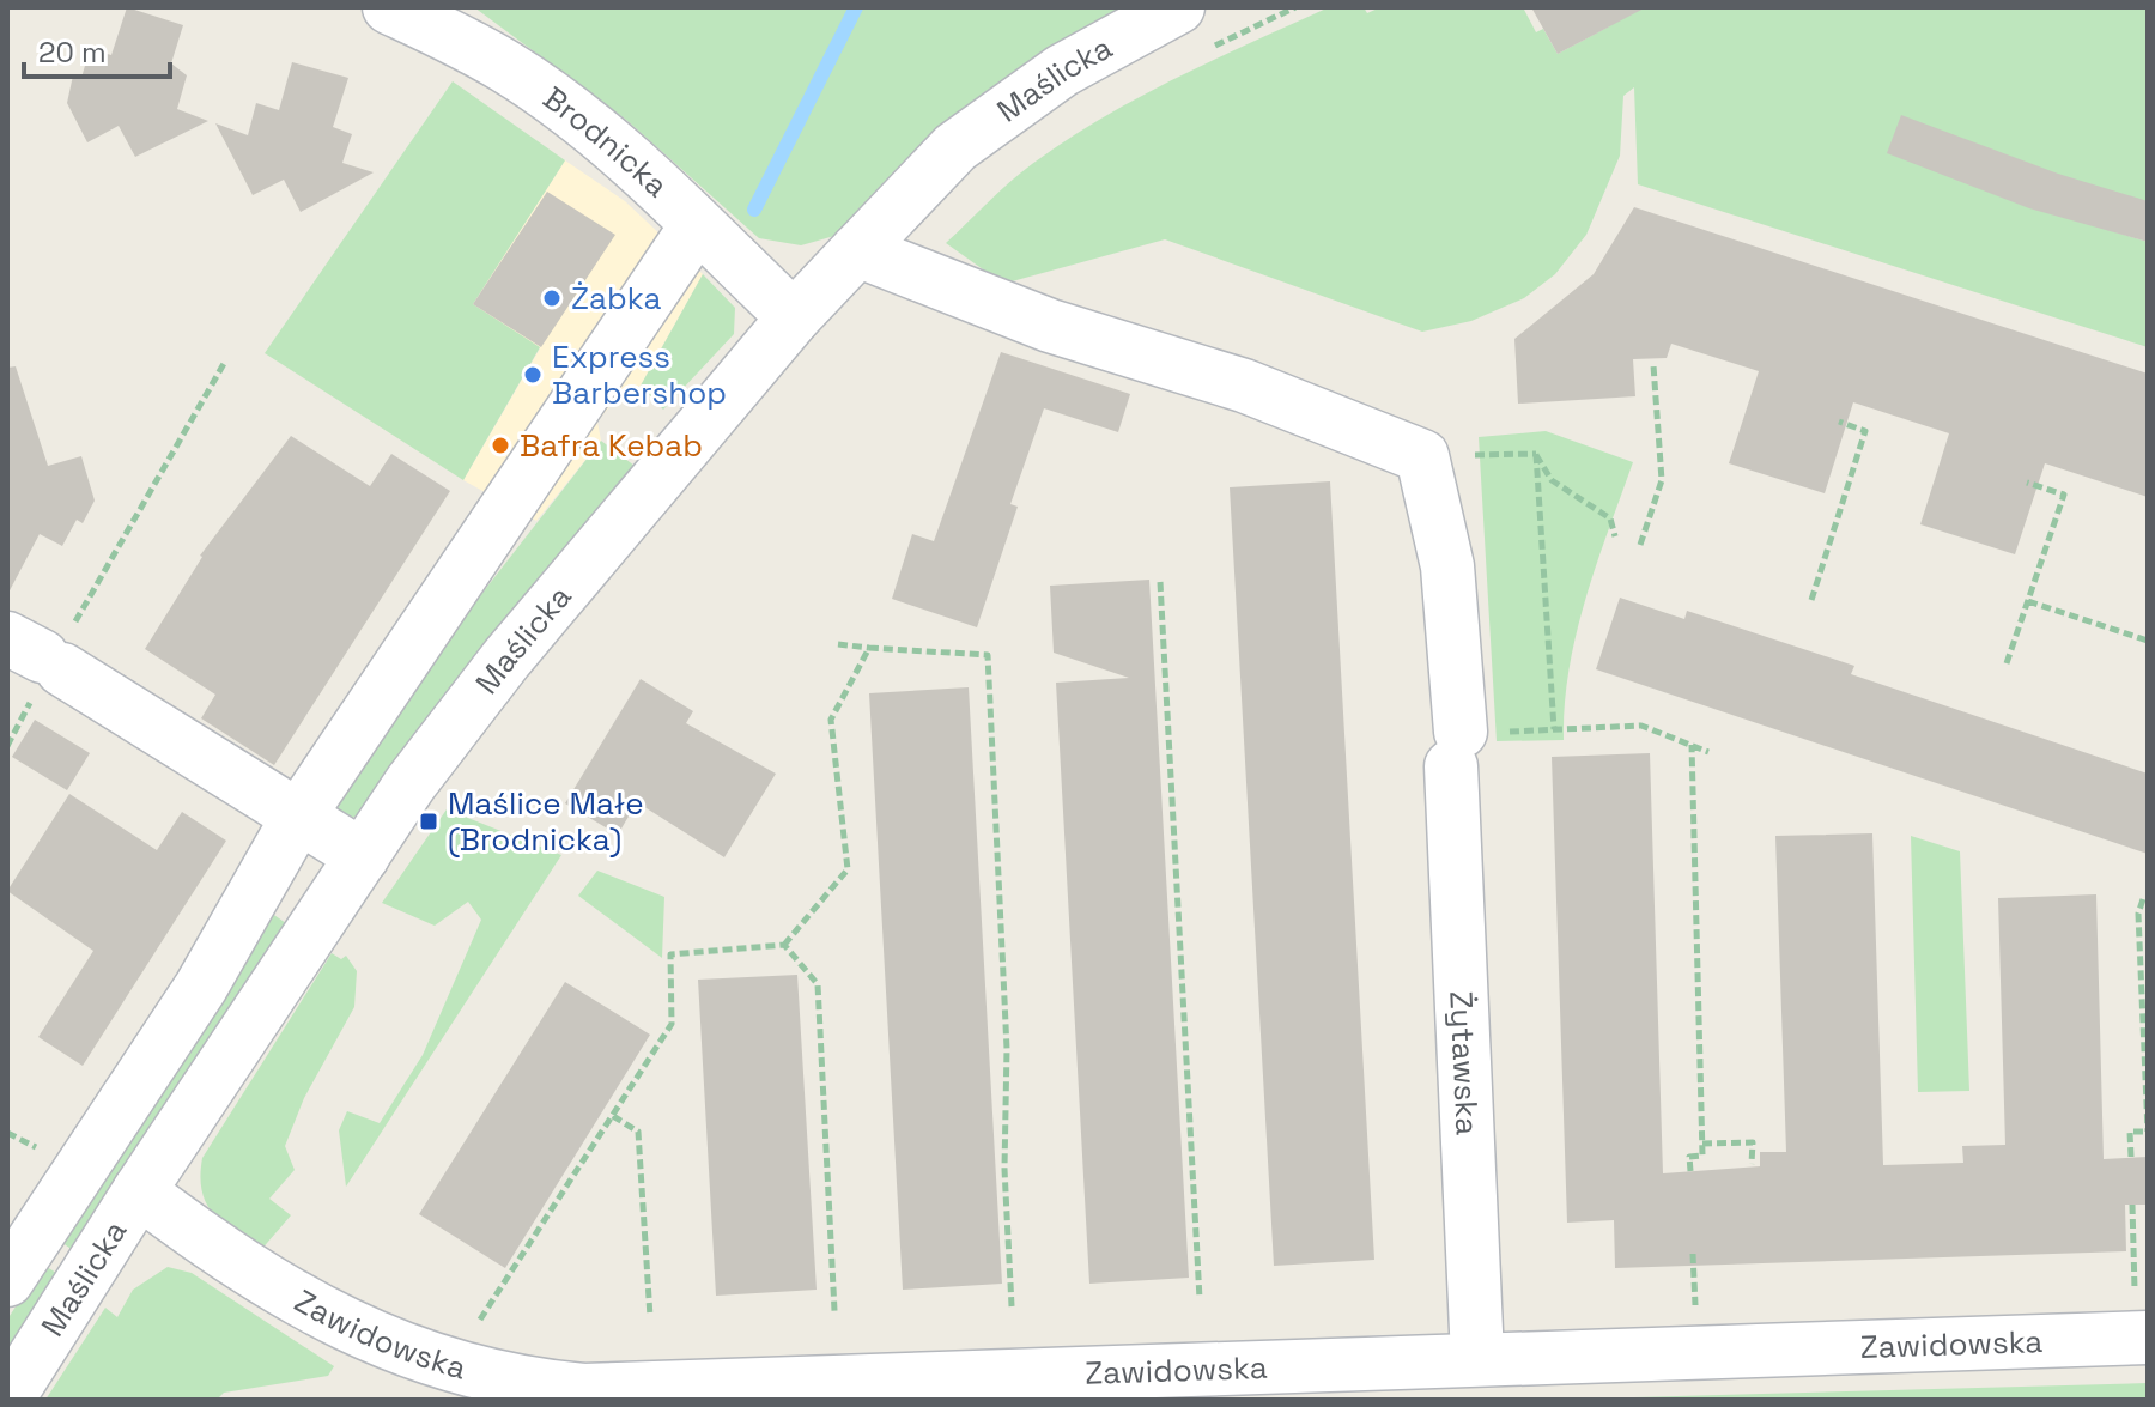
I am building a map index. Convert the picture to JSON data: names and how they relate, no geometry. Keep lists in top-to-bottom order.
{
  "streets": {
    "street": [
      "Maślicka",
      "Brodnicka",
      "Żytawska",
      "Zawidowska"
    ]
  },
  "crossings": [
    ["Maślicka", "Brodnicka"],
    ["Maślicka", "Zawidowska"],
    ["Żytawska", "Zawidowska"]
  ],
  "places": {
    "other": ["Żabka", "Express Barbershop", "Bafra Kebab"],
    "transit": ["Maślice Małe (Brodnicka)"]
  },
  "scale_bar": "20 m"
}
